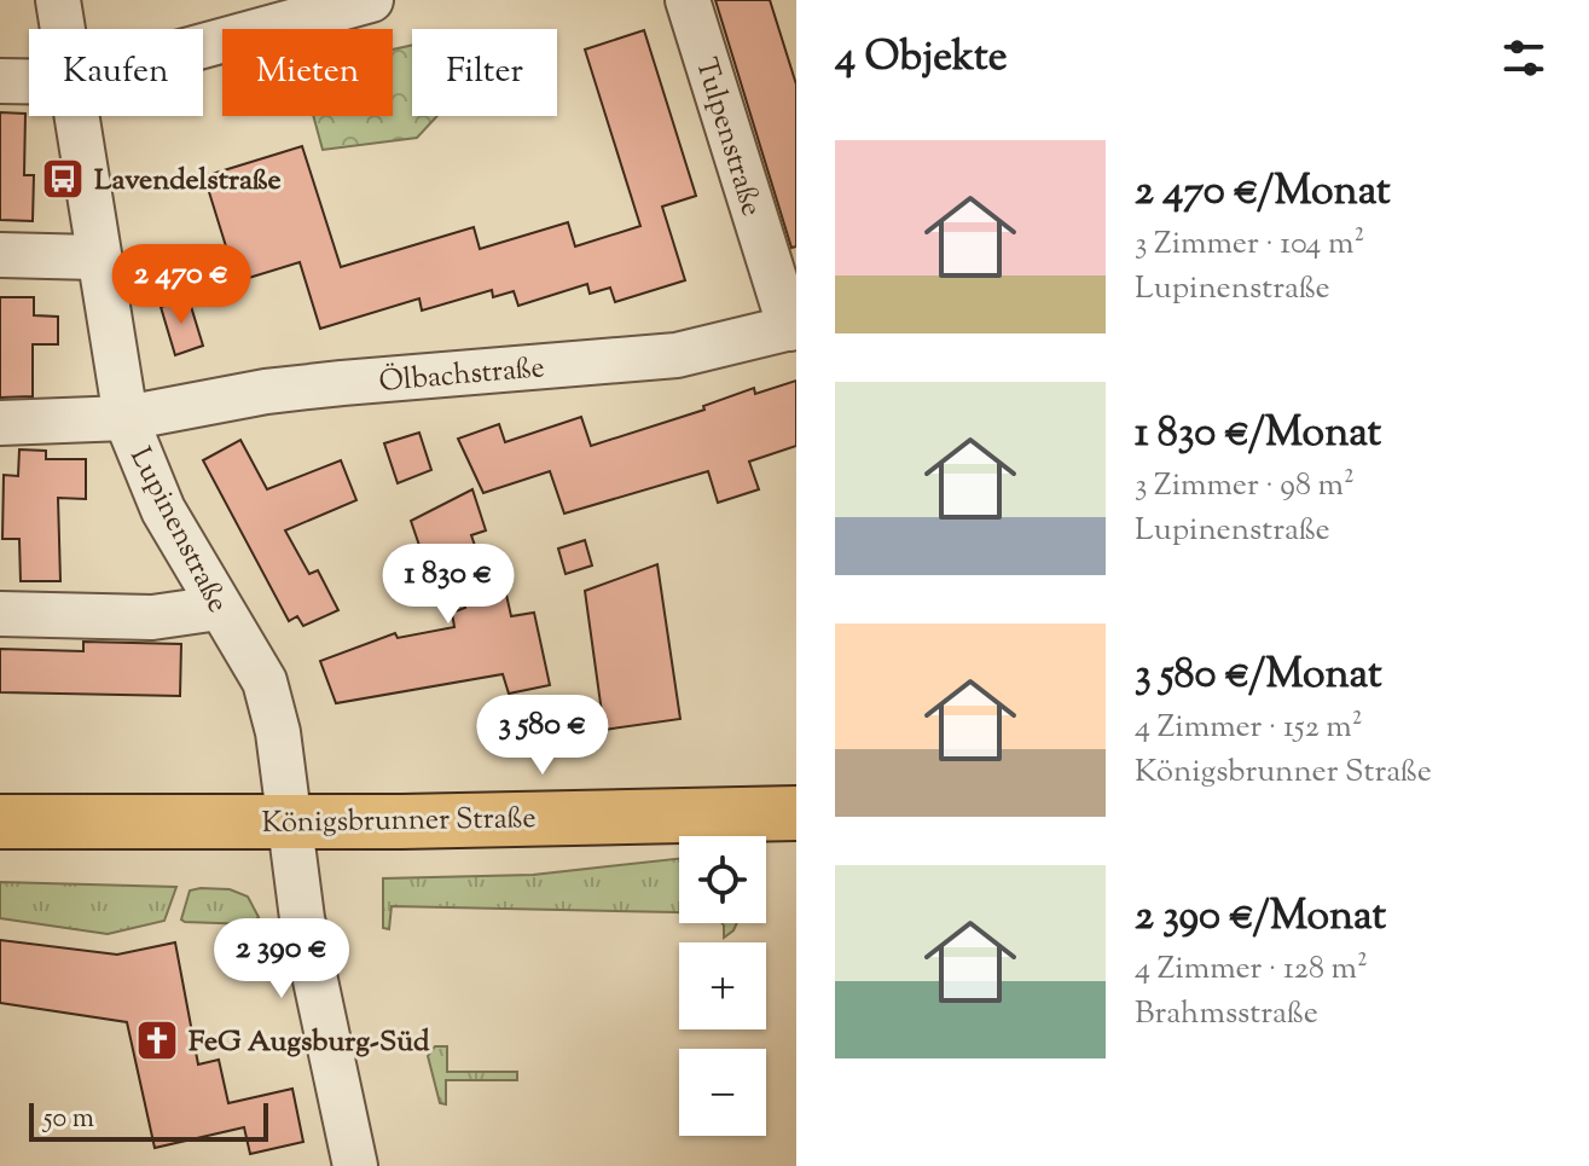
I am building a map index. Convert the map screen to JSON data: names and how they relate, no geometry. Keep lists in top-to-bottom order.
{
  "streets": {
    "main road": ["Königsbrunner Straße"],
    "street": ["Tulpenstraße", "Ölbachstraße", "Lupinenstraße"]
  },
  "crossings": [
    ["Tulpenstraße", "Ölbachstraße"],
    ["Ölbachstraße", "Lupinenstraße"],
    ["Lupinenstraße", "Königsbrunner Straße"]
  ],
  "places": {
    "bus stop": ["Lavendelstraße"],
    "church": ["FeG Augsburg-Süd"]
  },
  "scale_bar": "50 m",
  "page": {
    "heading": "4 Objekte",
    "chip": ["Kaufen", "Mieten", "Filter"],
    "list": [
      {
        "name": "2 470 €/Monat",
        "note": "3 Zimmer · 104 m² · Lupinenstraße"
      },
      {
        "name": "1 830 €/Monat",
        "note": "3 Zimmer · 98 m² · Lupinenstraße"
      },
      {
        "name": "3 580 €/Monat",
        "note": "4 Zimmer · 152 m² · Königsbrunner Straße"
      },
      {
        "name": "2 390 €/Monat",
        "note": "4 Zimmer · 128 m² · Brahmsstraße"
      }
    ],
    "price": [
      "2 470 €",
      "1 830 €",
      "3 580 €",
      "2 390 €"
    ],
    "map_buttons": ["+", "−"],
    "scale": "50 m"
  }
}
